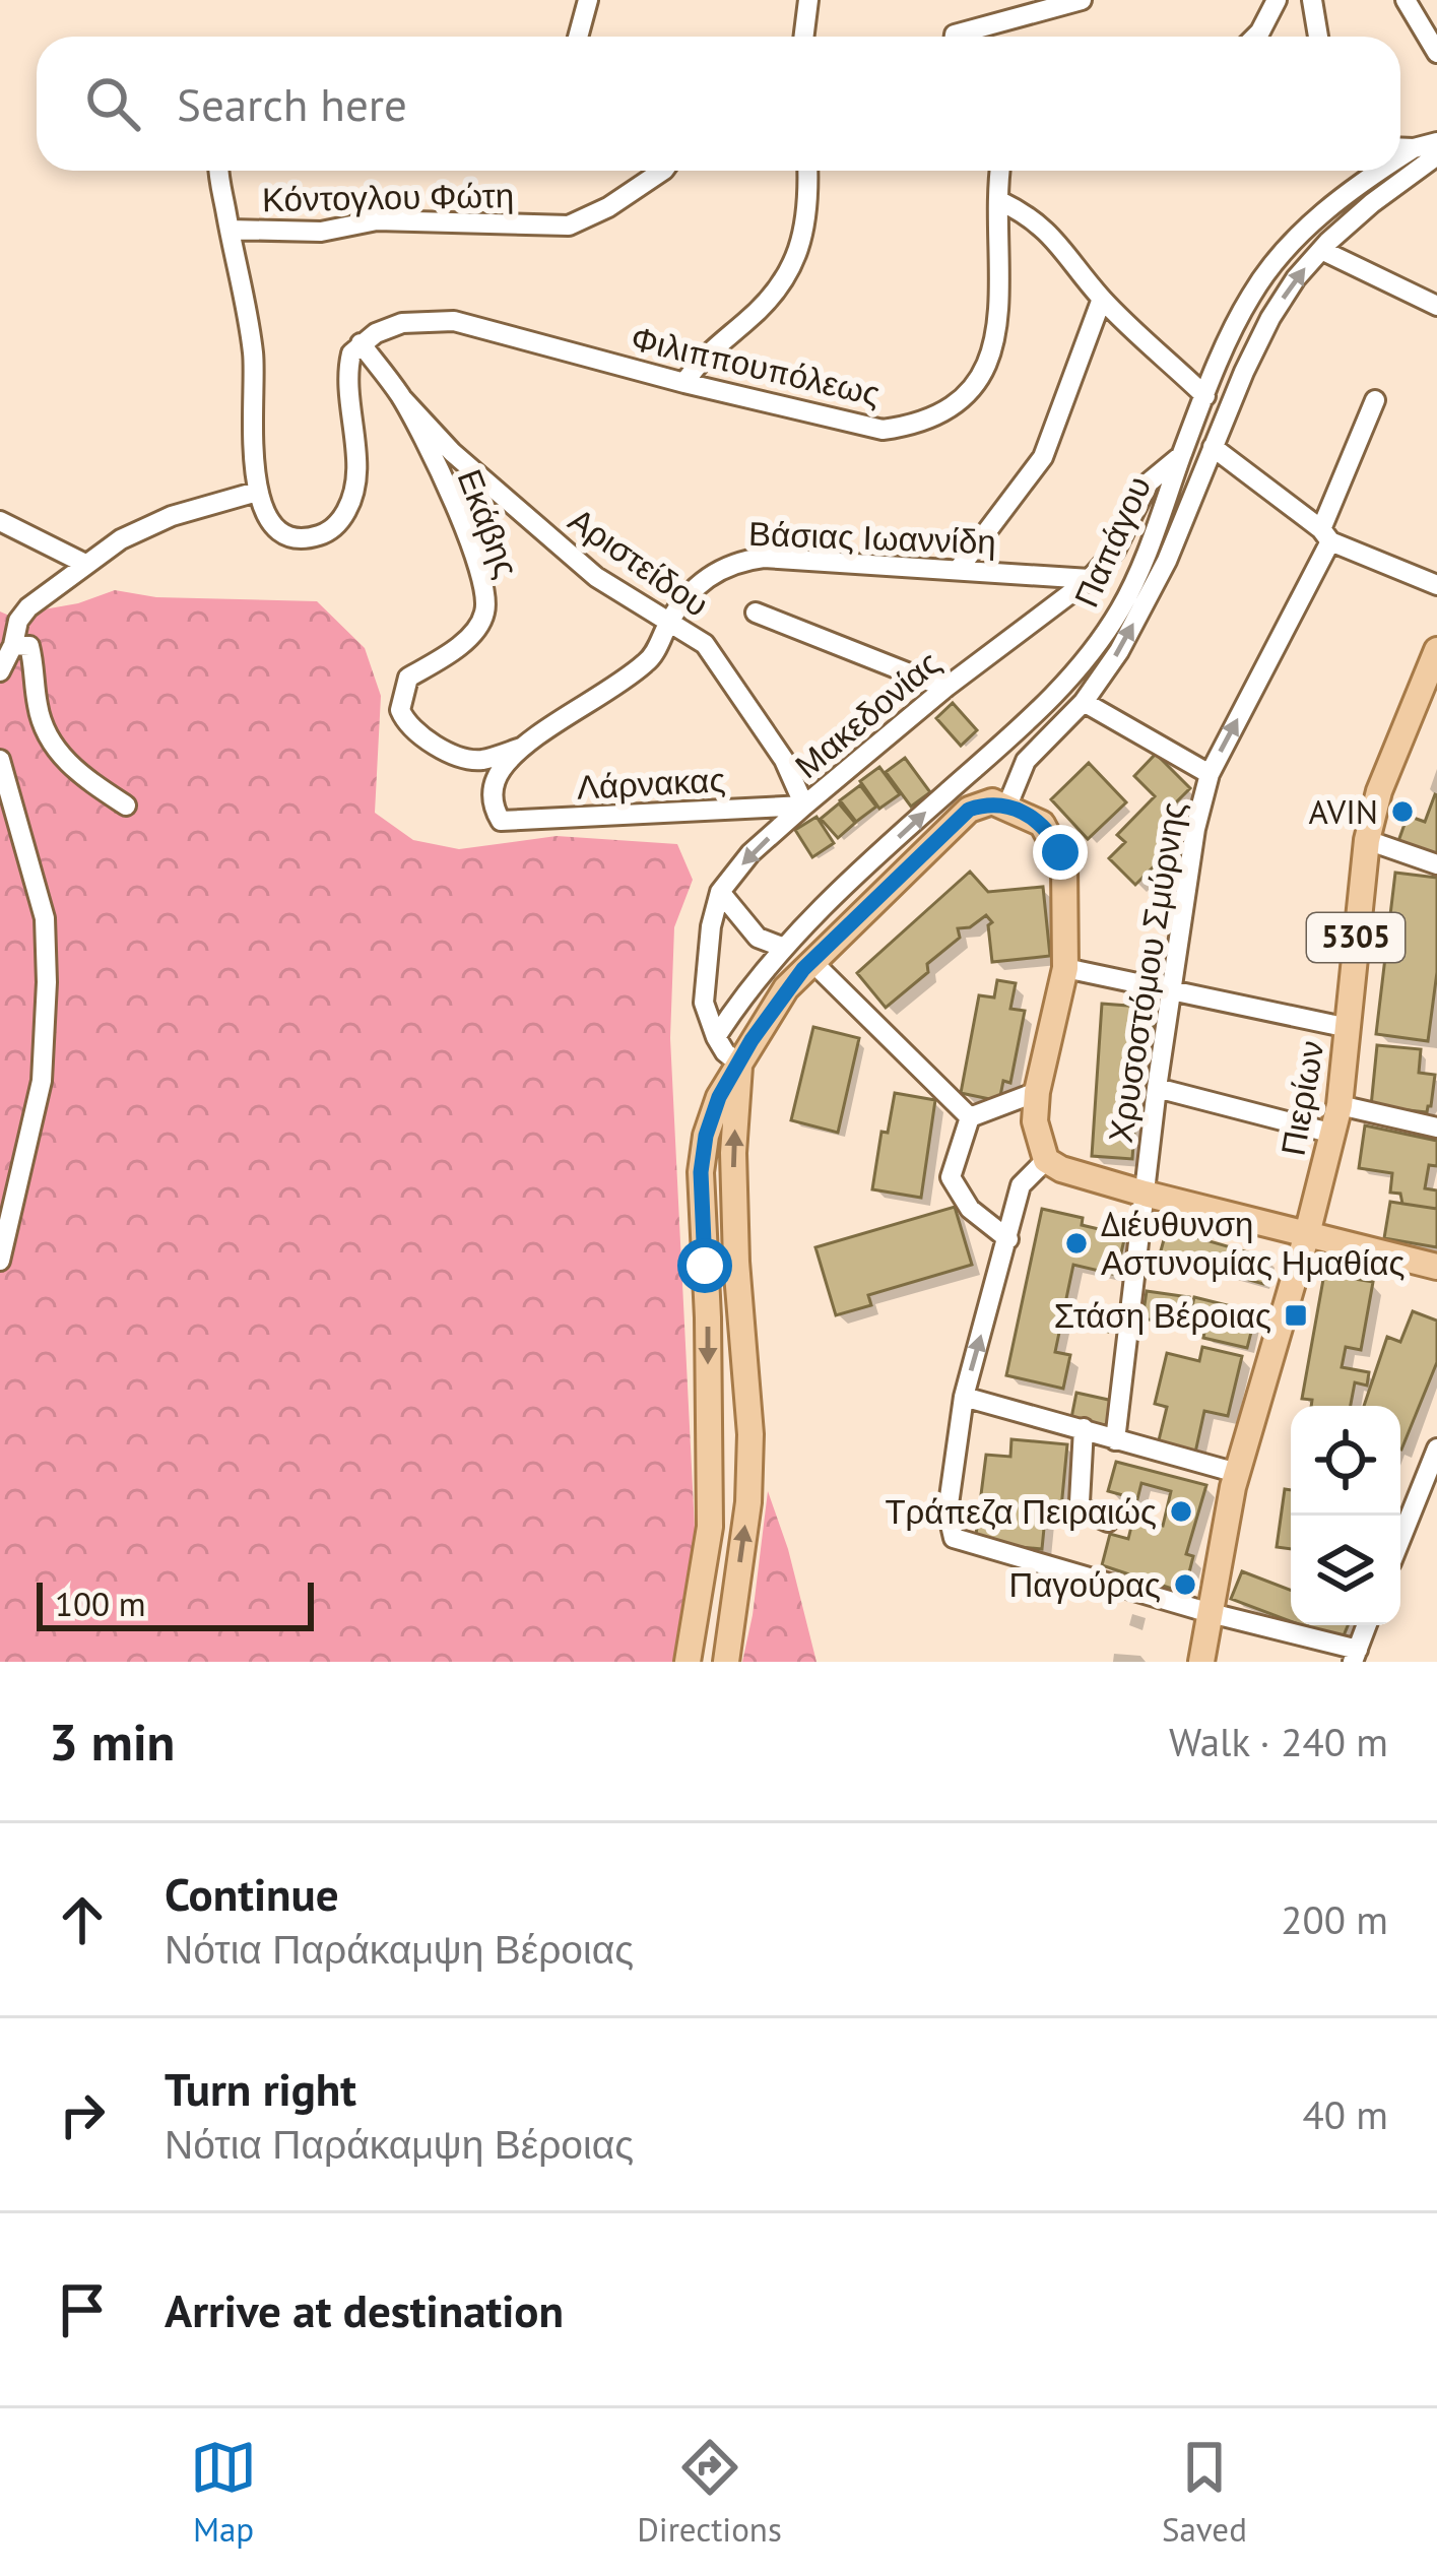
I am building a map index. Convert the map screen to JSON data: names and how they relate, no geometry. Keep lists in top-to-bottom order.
{
  "streets": {
    "main road": ["5305", "Πιερίων"],
    "street": [
      "Κόντογλου Φώτη",
      "Φιλιππουπόλεως",
      "Εκάβης",
      "Βάσιας Ιωαννίδη",
      "Παπάγου",
      "Αριστείδου",
      "Μακεδονίας",
      "Λάρνακας",
      "Χρυσοστόμου Σμύρνης"
    ]
  },
  "crossings": [
    ["Φιλιππουπόλεως", "Εκάβης"],
    ["Εκάβης", "Βάσιας Ιωαννίδη"],
    ["Εκάβης", "Αριστείδου"],
    ["Βάσιας Ιωαννίδη", "Αριστείδου"],
    ["Βάσιας Ιωαννίδη", "Μακεδονίας"],
    ["Βάσιας Ιωαννίδη", "Λάρνακας"],
    ["Παπάγου", "Μακεδονίας"],
    ["Αριστείδου", "Μακεδονίας"],
    ["Αριστείδου", "Λάρνακας"],
    ["Μακεδονίας", "Λάρνακας"]
  ],
  "places": {
    "other": [
      "AVIN",
      "Διέυθυνση Αστυνομίας Ημαθίας",
      "Τράπεζα Πειραιώς",
      "Παγούρας"
    ],
    "transit": ["Στάση Βέροιας"]
  },
  "scale_bar": "100 m",
  "page": {
    "search": "Search here",
    "scale": "100 m",
    "heading": ["3 min", "Walk · 240 m"],
    "list": [
      ["Continue", "Νότια Παράκαμψη Βέροιας", "200 m"],
      ["Turn right", "Νότια Παράκαμψη Βέροιας", "40 m"],
      "Arrive at destination"
    ],
    "nav": ["Map", "Directions", "Saved"]
  }
}
